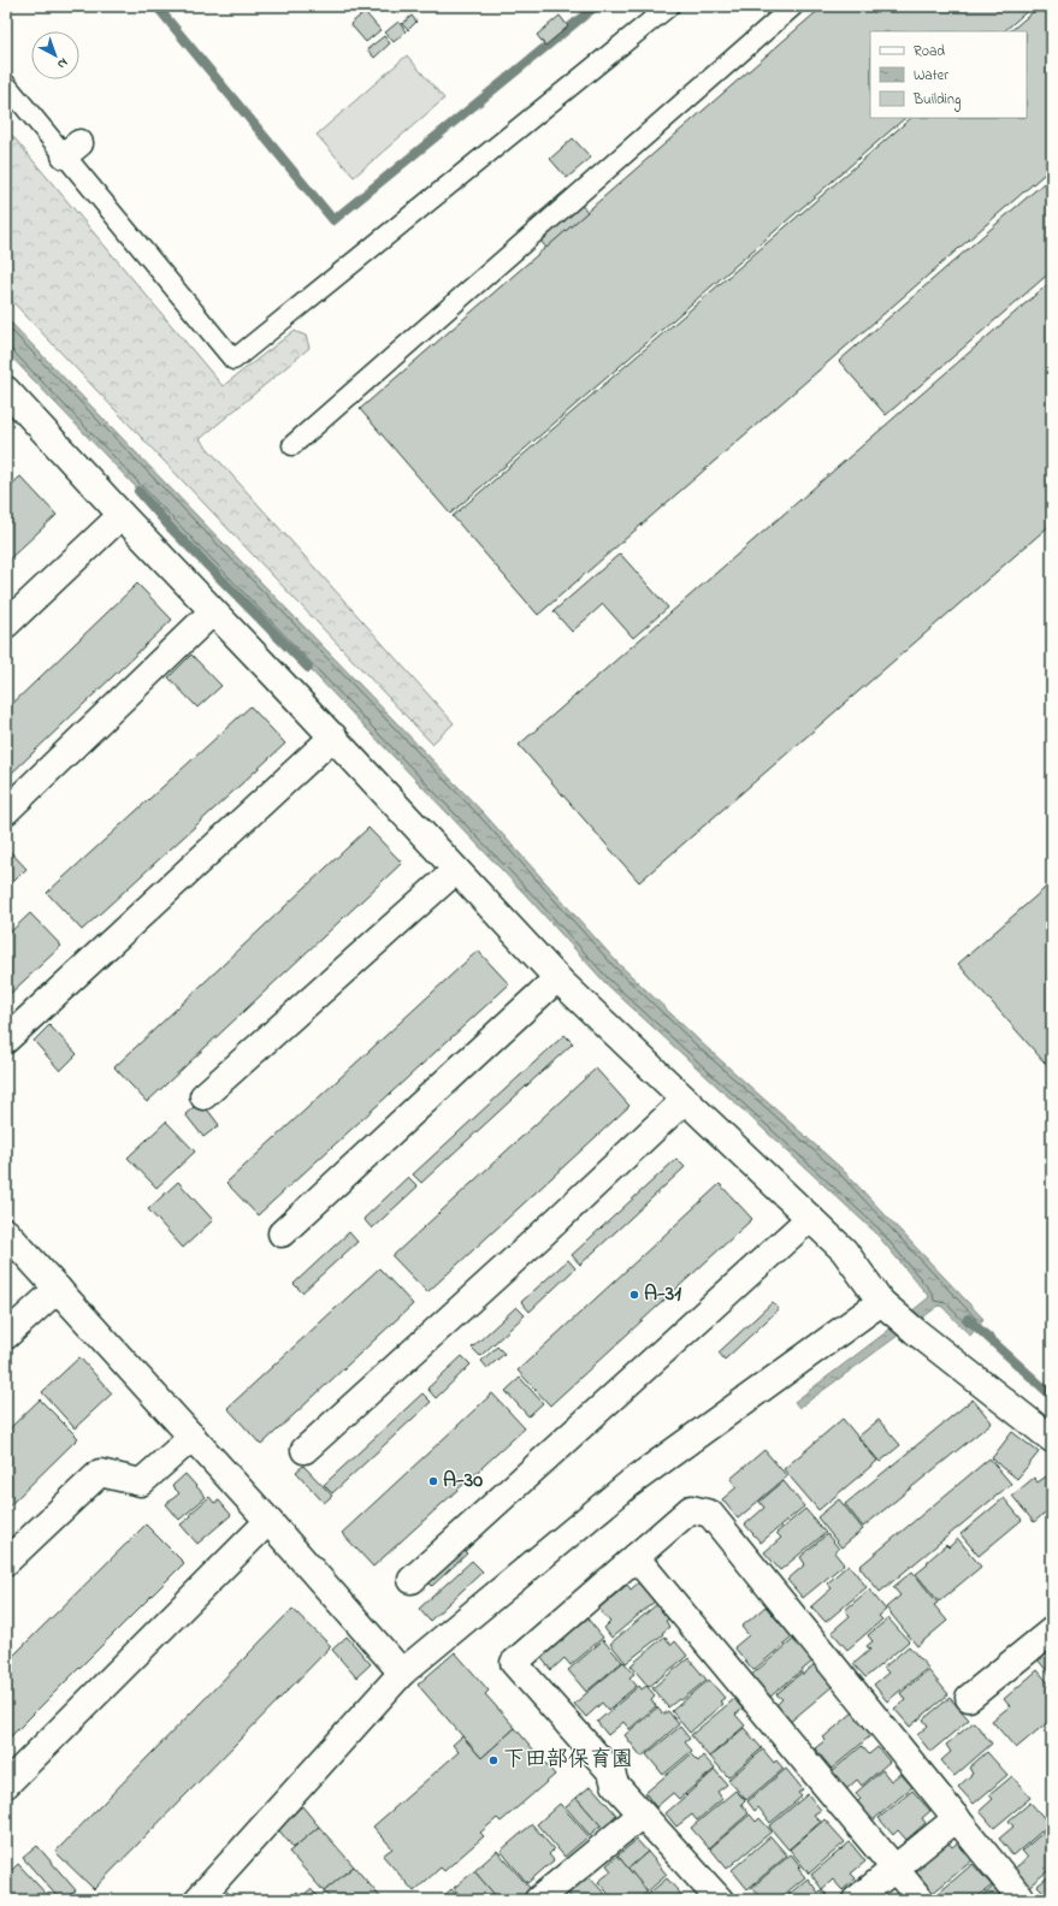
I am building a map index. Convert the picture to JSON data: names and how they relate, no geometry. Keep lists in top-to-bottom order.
{
  "places": ["A-31", "A-30", "下田部保育園"],
  "legend": ["Road", "Water", "Building"],
  "north": "bottom right"
}
